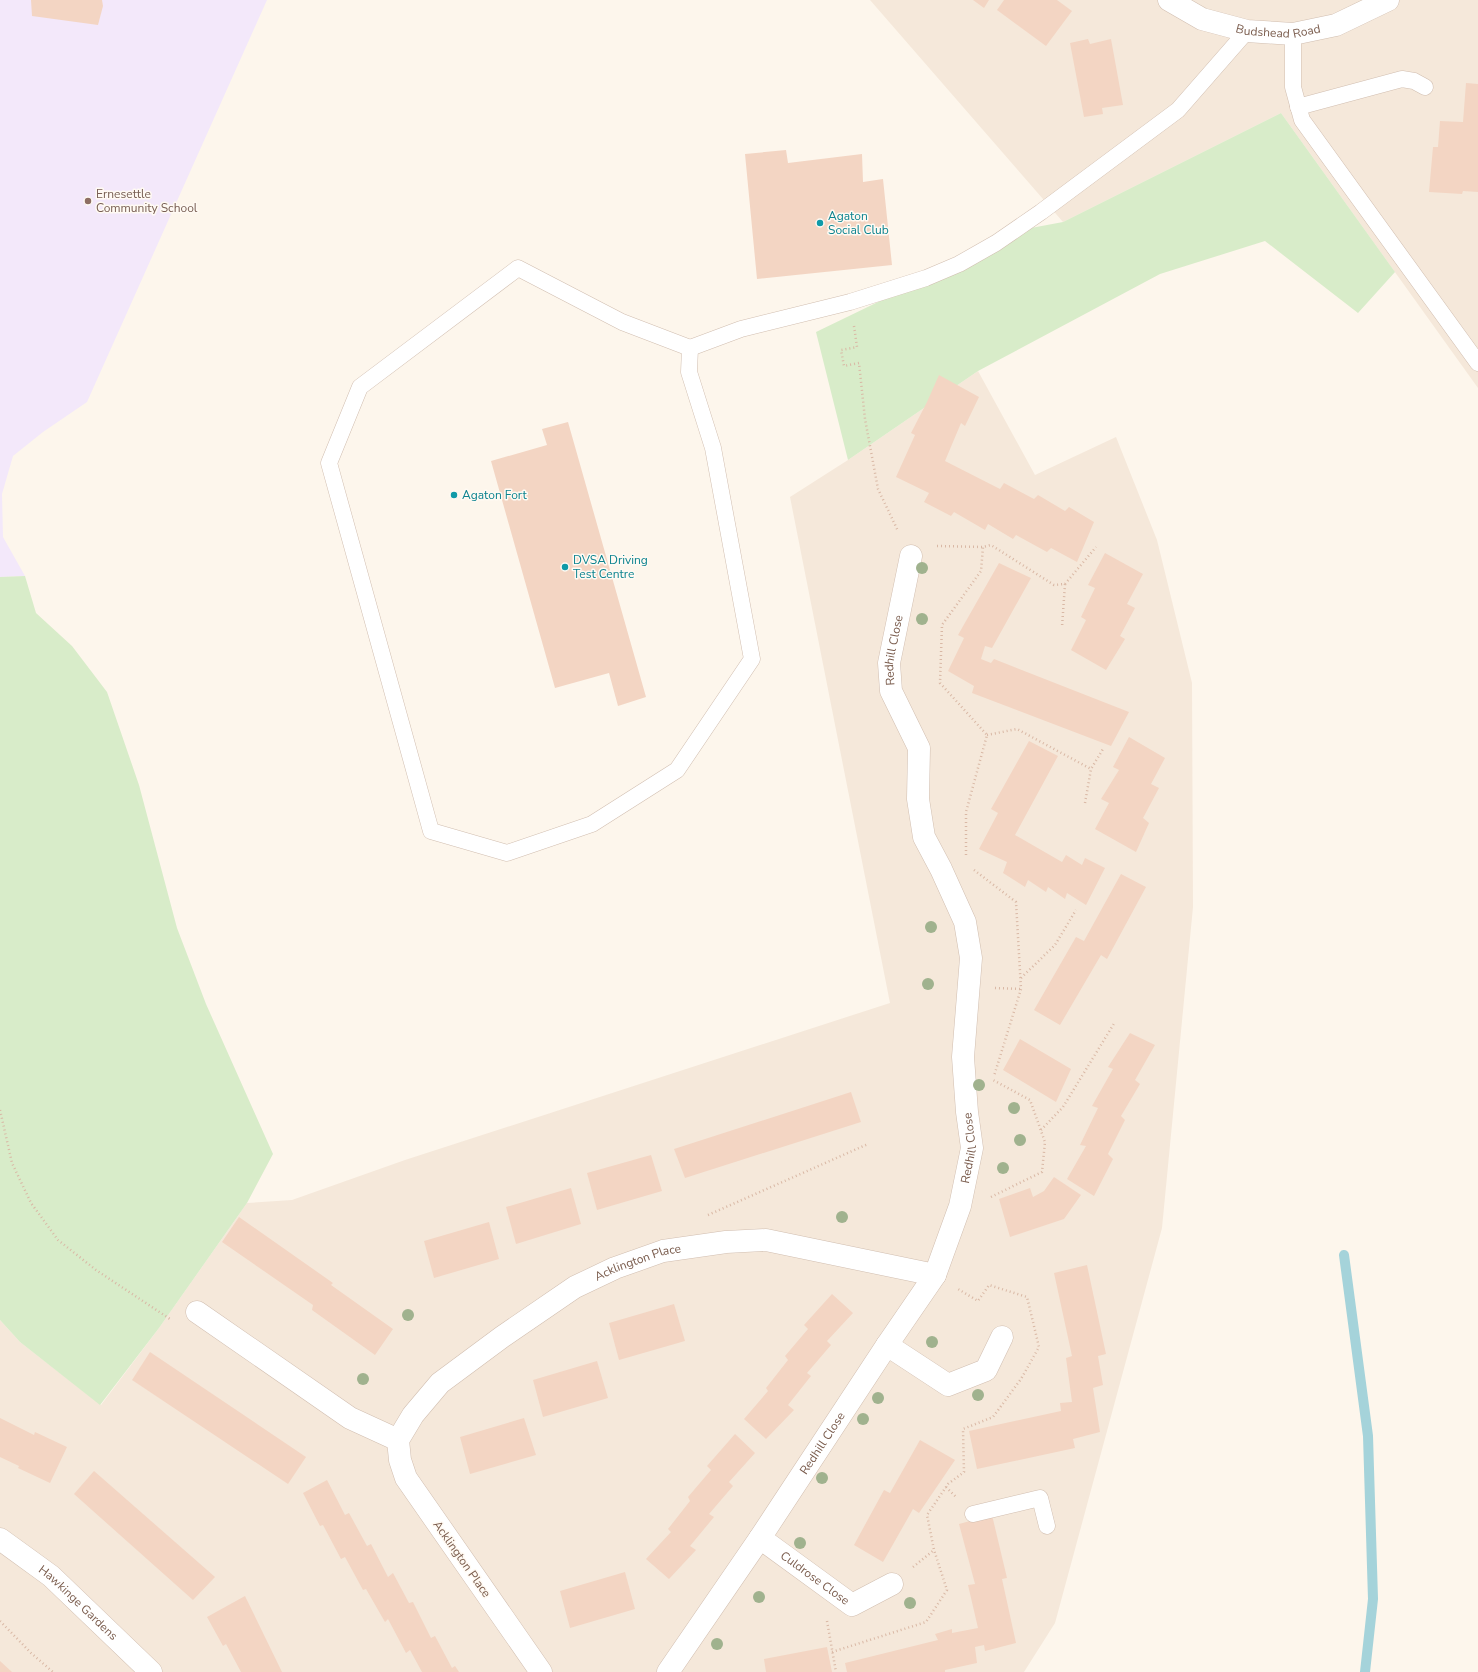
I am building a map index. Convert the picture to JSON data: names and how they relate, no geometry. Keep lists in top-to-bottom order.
{
  "streets": {
    "street": [
      "Budshead Road",
      "Redhill Close",
      "Acklington Place",
      "Culdrose Close",
      "Hawkinge Gardens"
    ]
  },
  "crossings": [
    ["Redhill Close", "Acklington Place"],
    ["Redhill Close", "Culdrose Close"]
  ],
  "places": [
    "Ernesettle Community School",
    "Agaton Social Club",
    "Agaton Fort",
    "DVSA Driving Test Centre"
  ]
}
